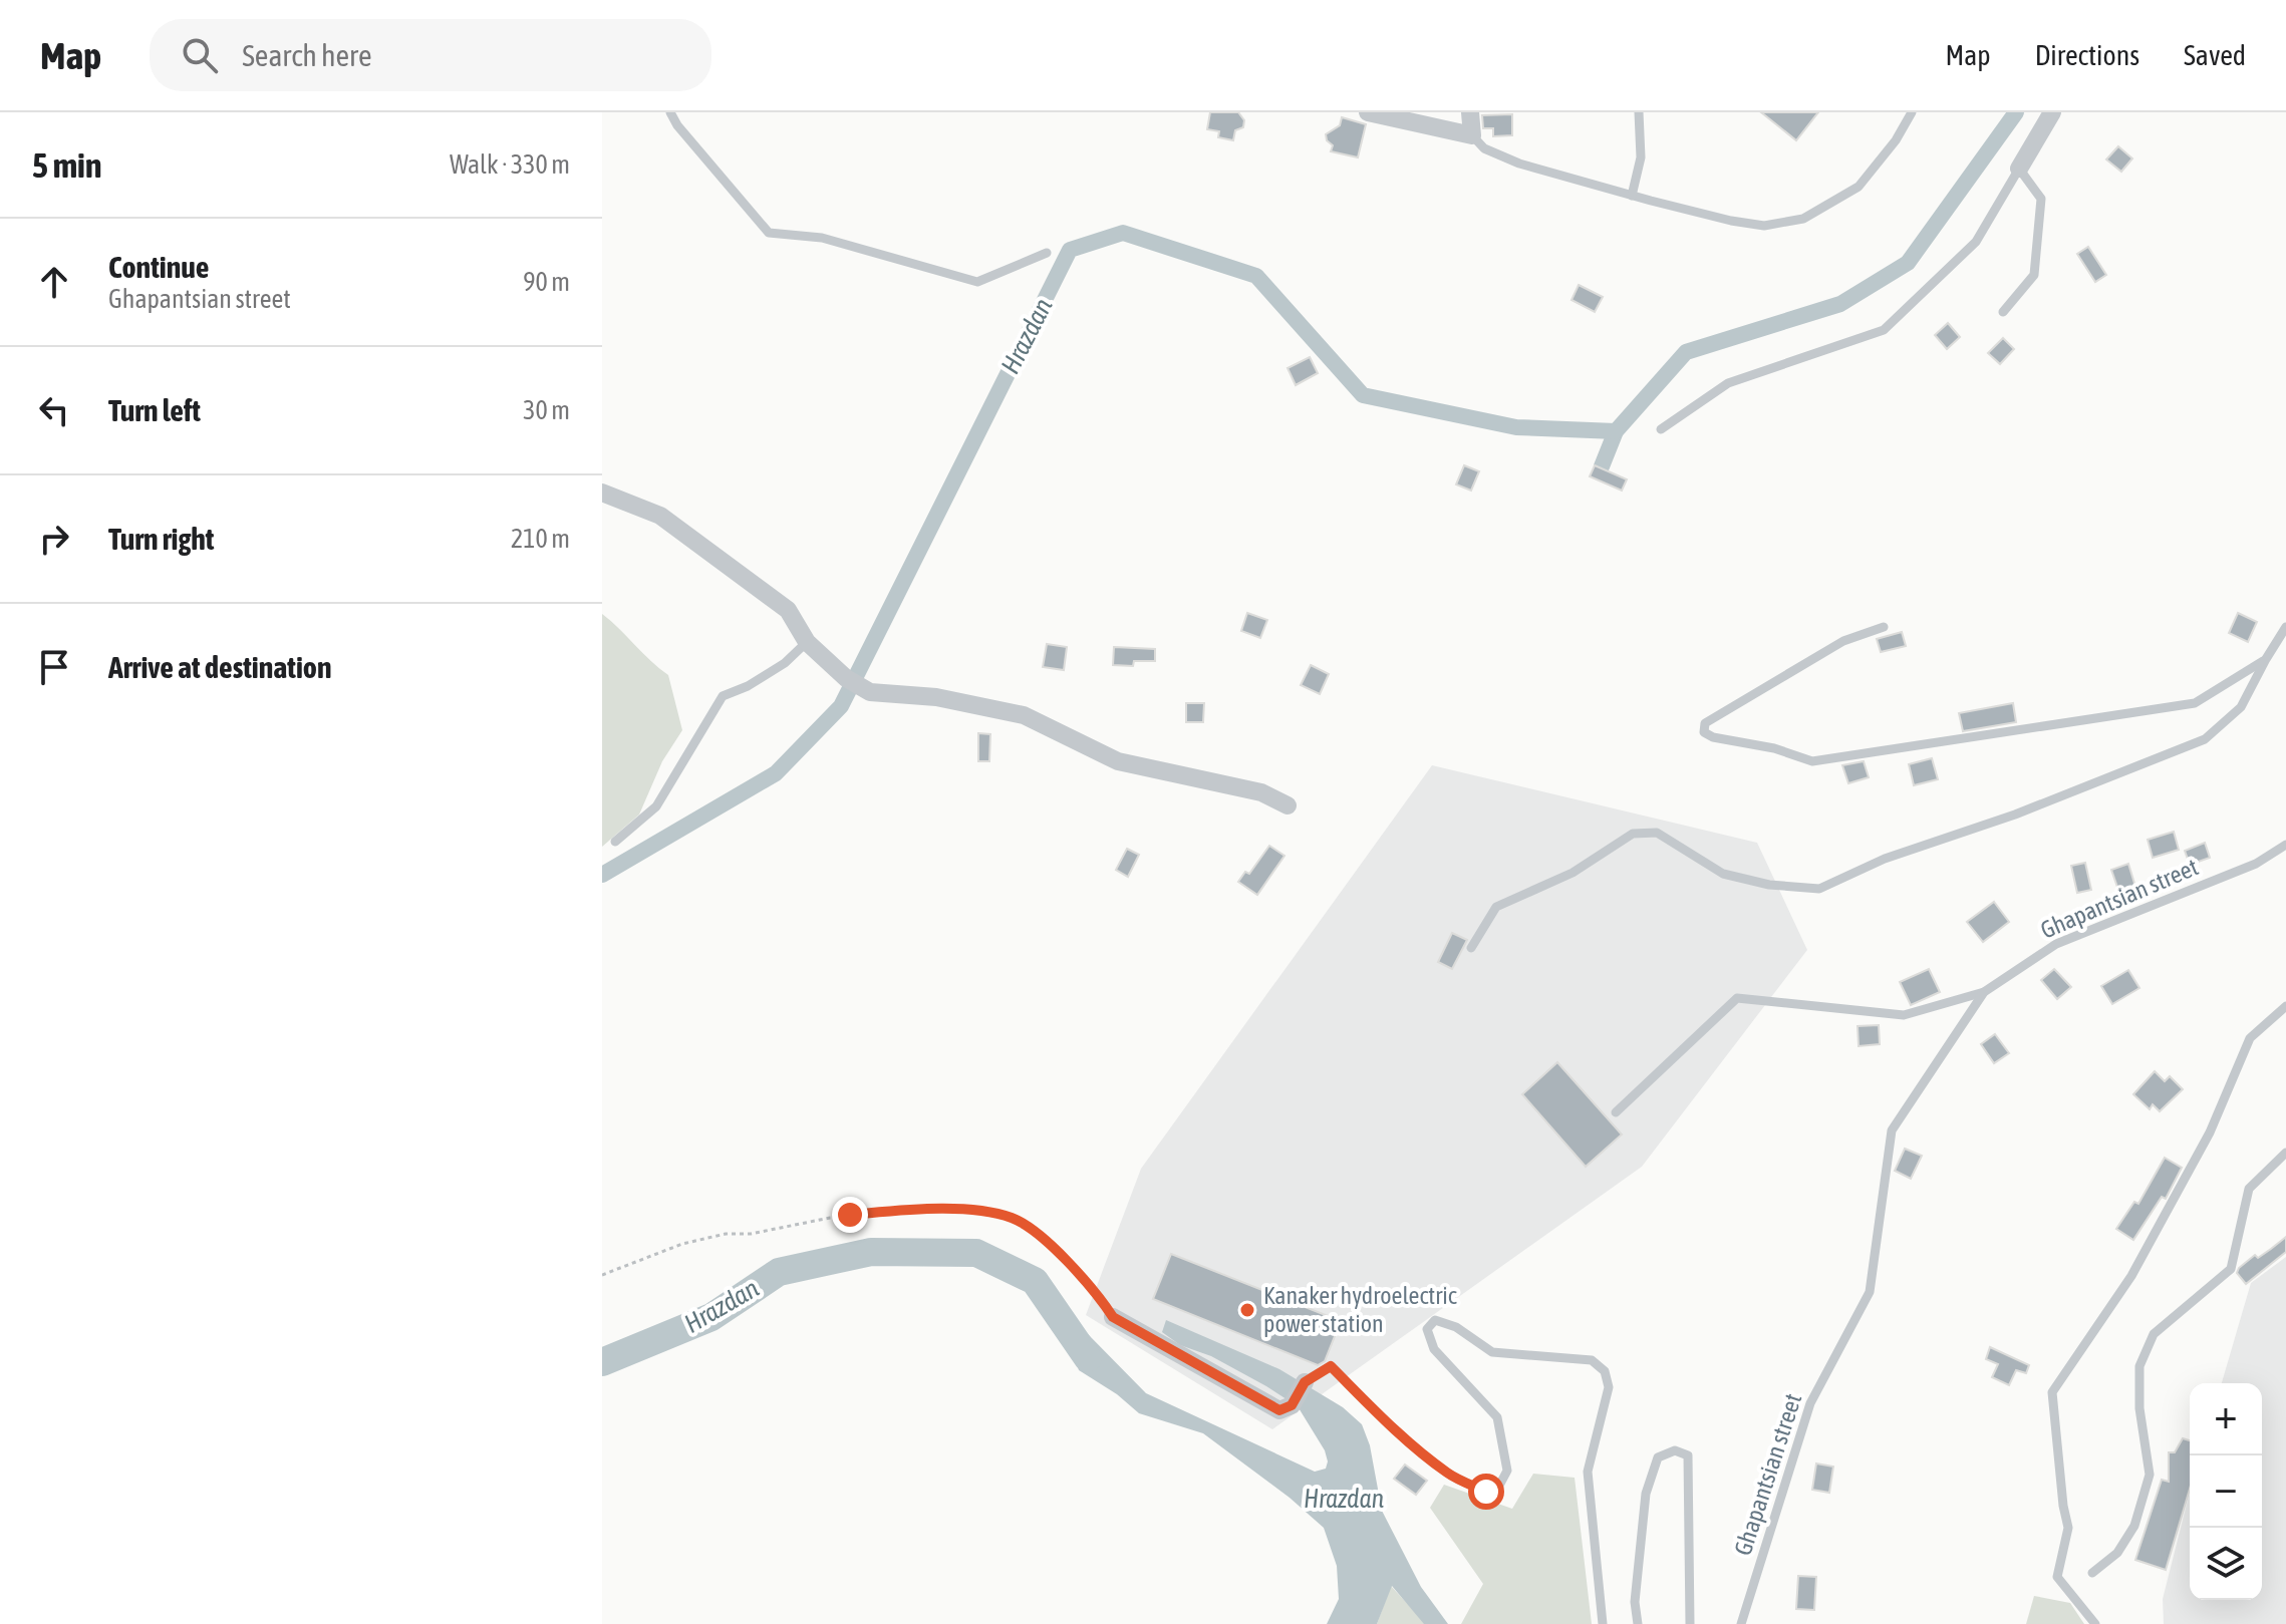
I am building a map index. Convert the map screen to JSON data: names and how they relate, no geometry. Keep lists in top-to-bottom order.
{
  "streets": {
    "lane": ["Ghapantsian street"]
  },
  "water": ["Hrazdan"],
  "places": ["Kanaker hydroelectric power station"],
  "page": {
    "header": "Map",
    "search": "Search here",
    "nav": ["Map", "Directions", "Saved"],
    "heading": ["5 min", "Walk · 330 m"],
    "list": [
      ["Continue", "Ghapantsian street", "90 m"],
      ["Turn left", "30 m"],
      ["Turn right", "210 m"],
      "Arrive at destination"
    ],
    "map_buttons": ["+", "−"]
  }
}
